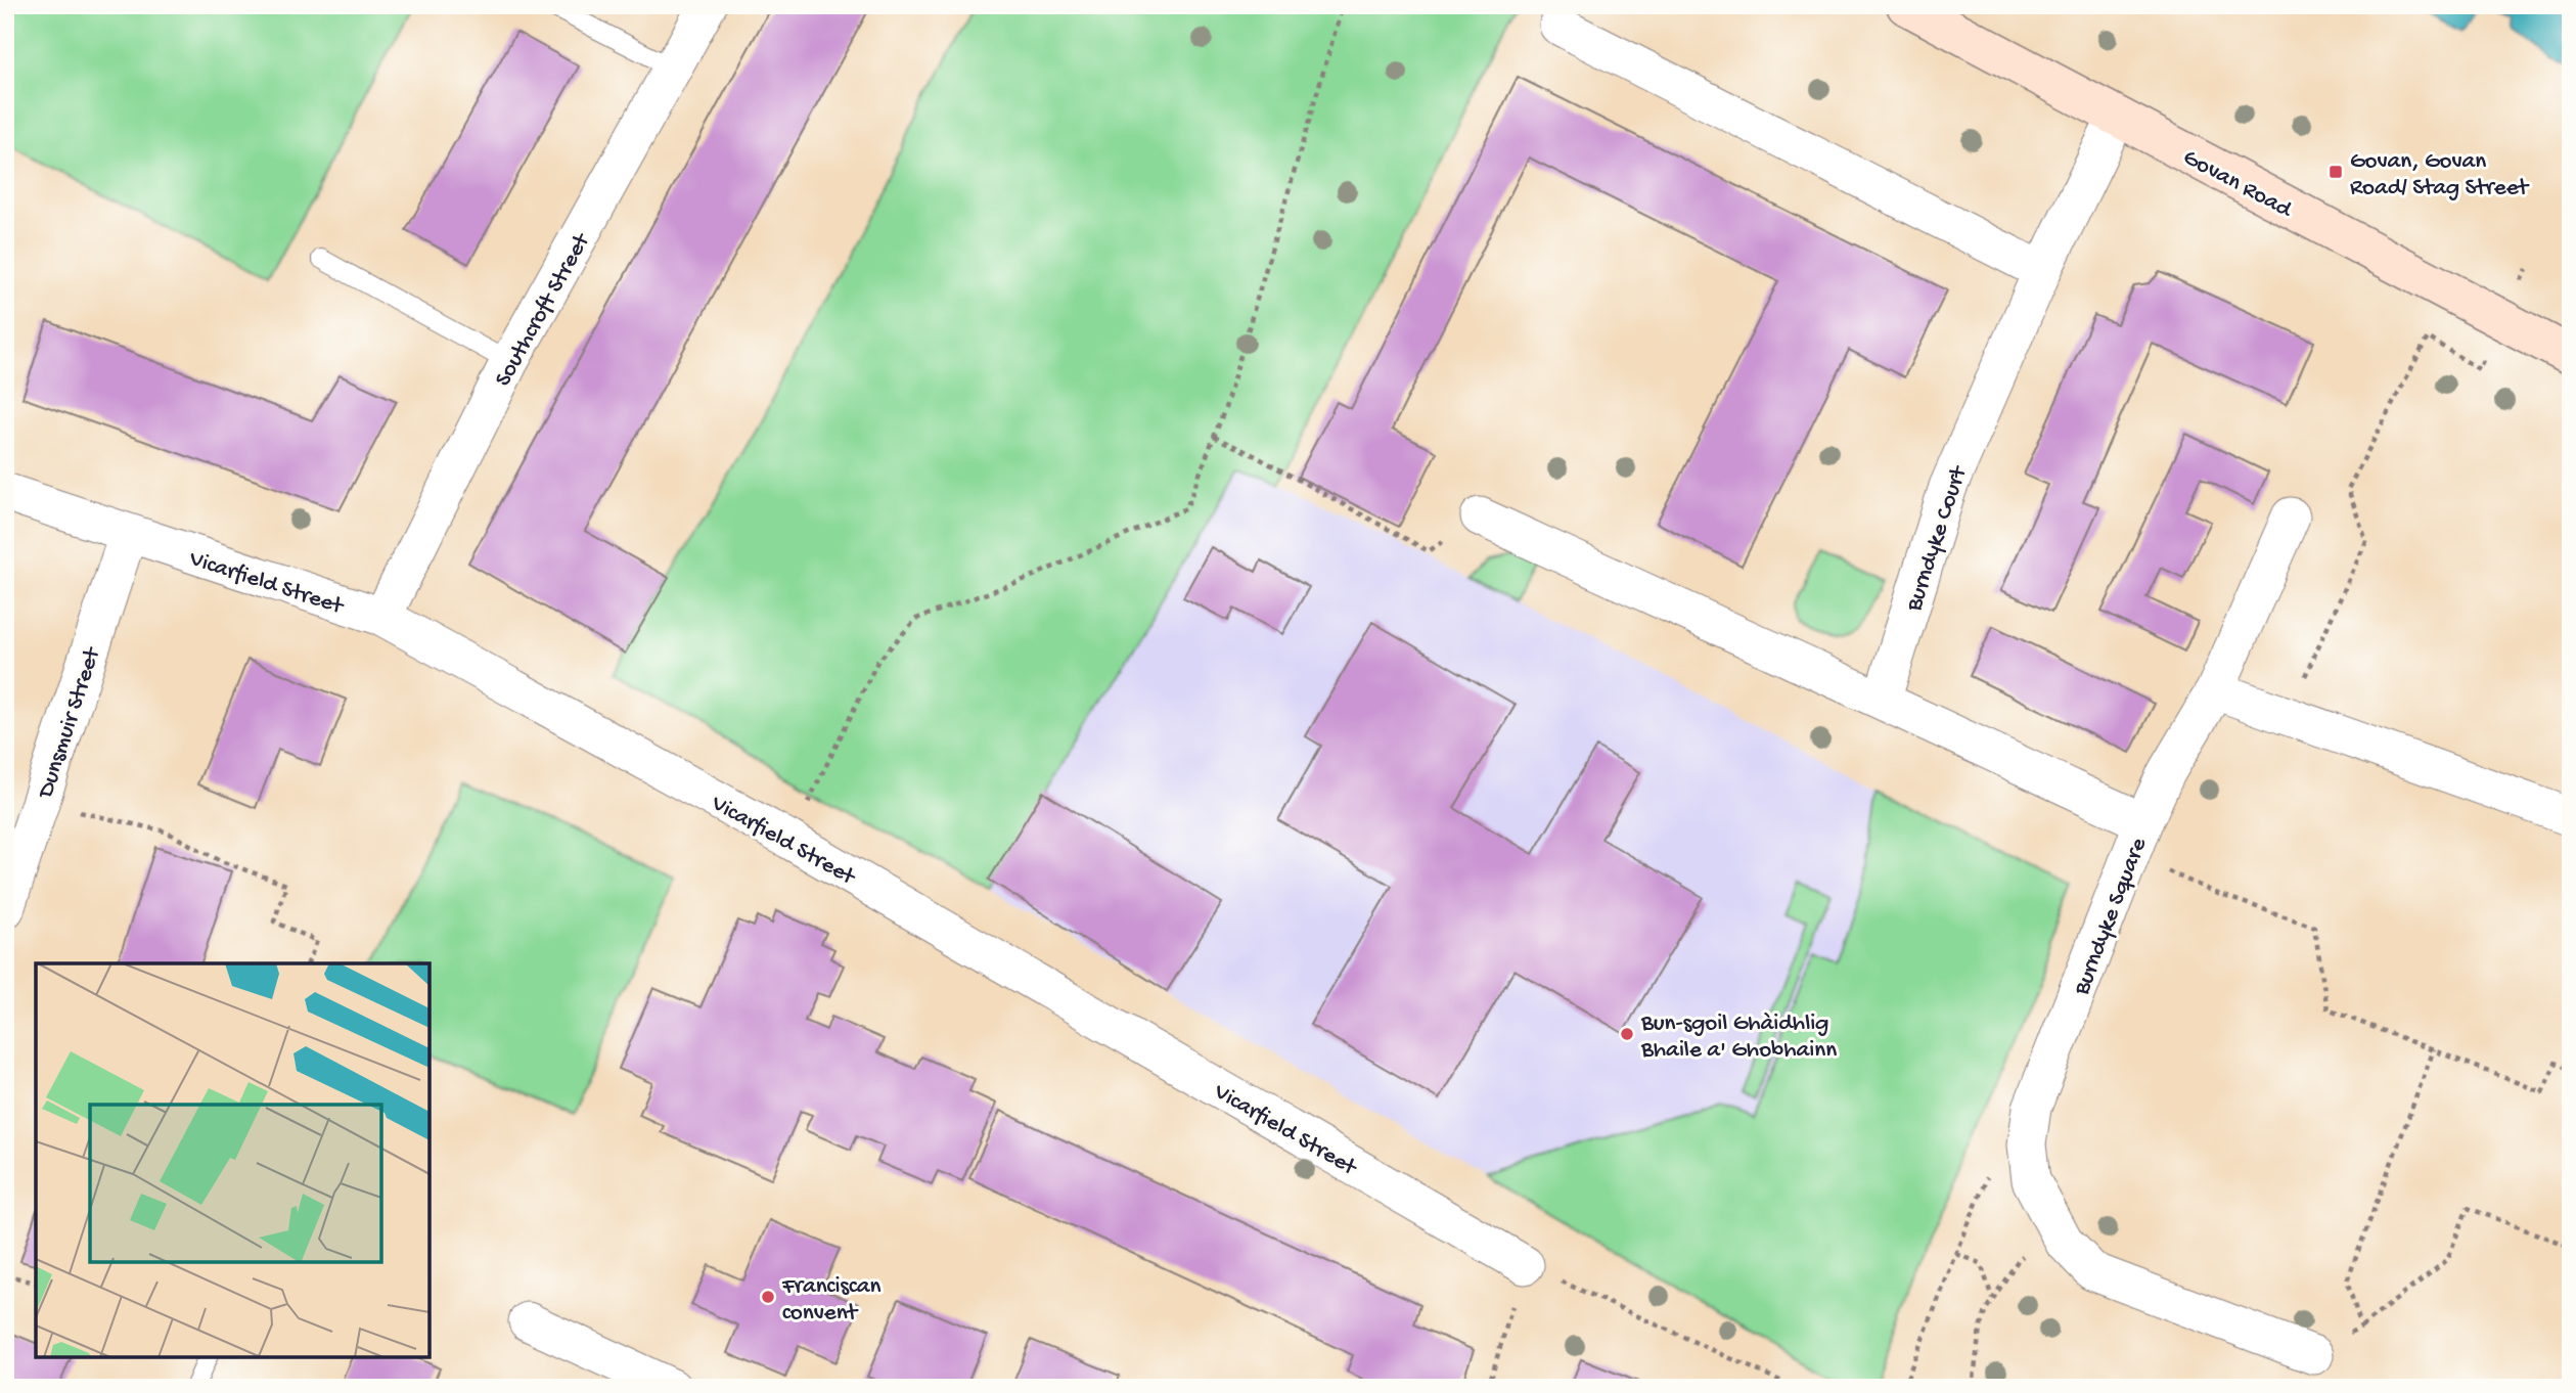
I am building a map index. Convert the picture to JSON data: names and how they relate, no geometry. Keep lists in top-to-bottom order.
{
  "streets": {
    "street": [
      "Govan Road",
      "Southcroft Street",
      "Burndyke Court",
      "Vicarfield Street",
      "Dunsmuir Street",
      "Burndyke Square"
    ]
  },
  "crossings": [
    ["Govan Road", "Burndyke Court"],
    ["Southcroft Street", "Vicarfield Street"],
    ["Vicarfield Street", "Dunsmuir Street"]
  ],
  "places": {
    "transit": ["Govan, Govan Road/ Stag Street"],
    "other": ["Bun-sgoil Ghàidhlig Bhaile a' Ghobhainn", "Franciscan convent"]
  }
}
